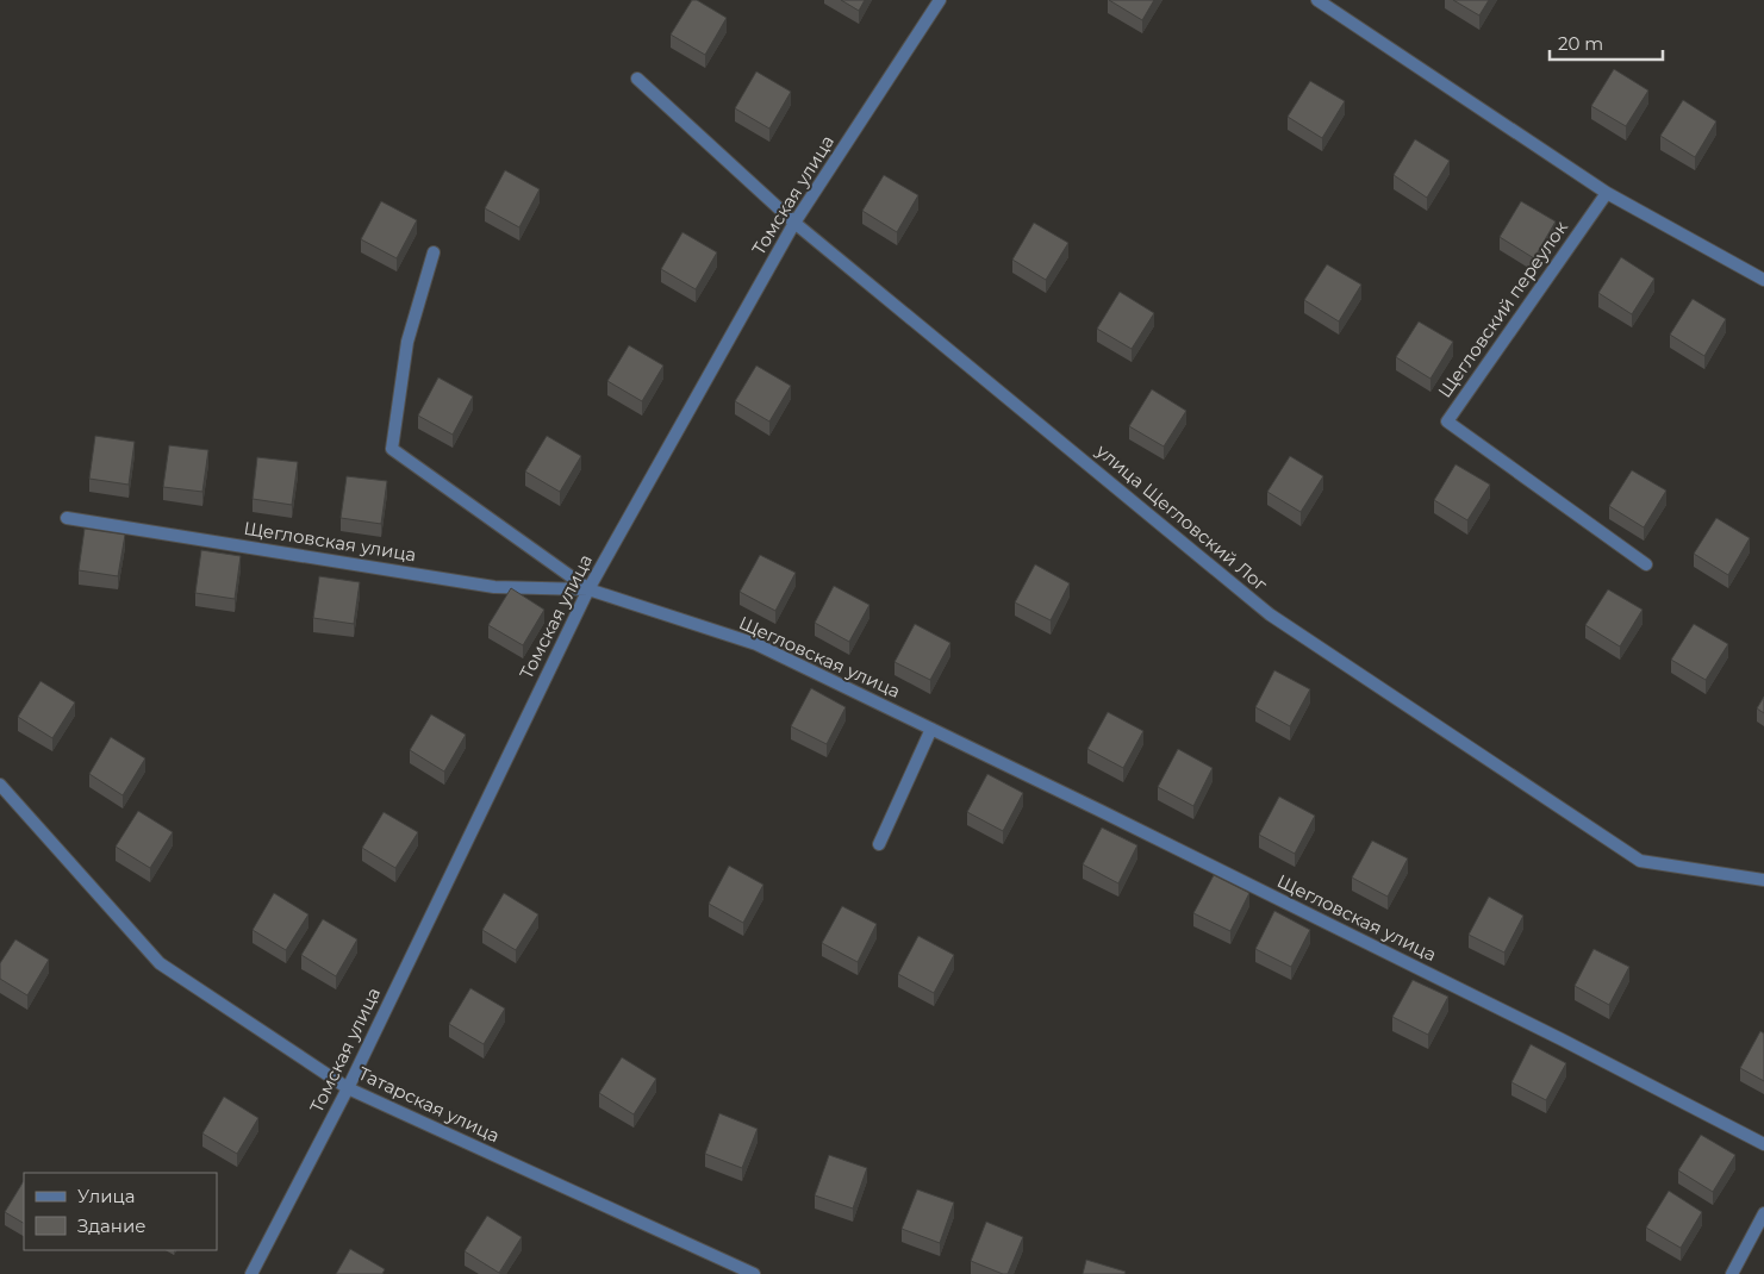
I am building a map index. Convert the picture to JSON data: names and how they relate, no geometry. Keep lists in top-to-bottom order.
{
  "streets": {
    "street": [
      "Томская улица",
      "Щегловский переулок",
      "улица Щегловский Лог",
      "Щегловская улица",
      "Татарская улица"
    ]
  },
  "crossings": [
    ["Томская улица", "улица Щегловский Лог"],
    ["Томская улица", "Щегловская улица"],
    ["Томская улица", "Татарская улица"]
  ],
  "legend": ["Улица", "Здание"],
  "scale_bar": "20 m"
}
